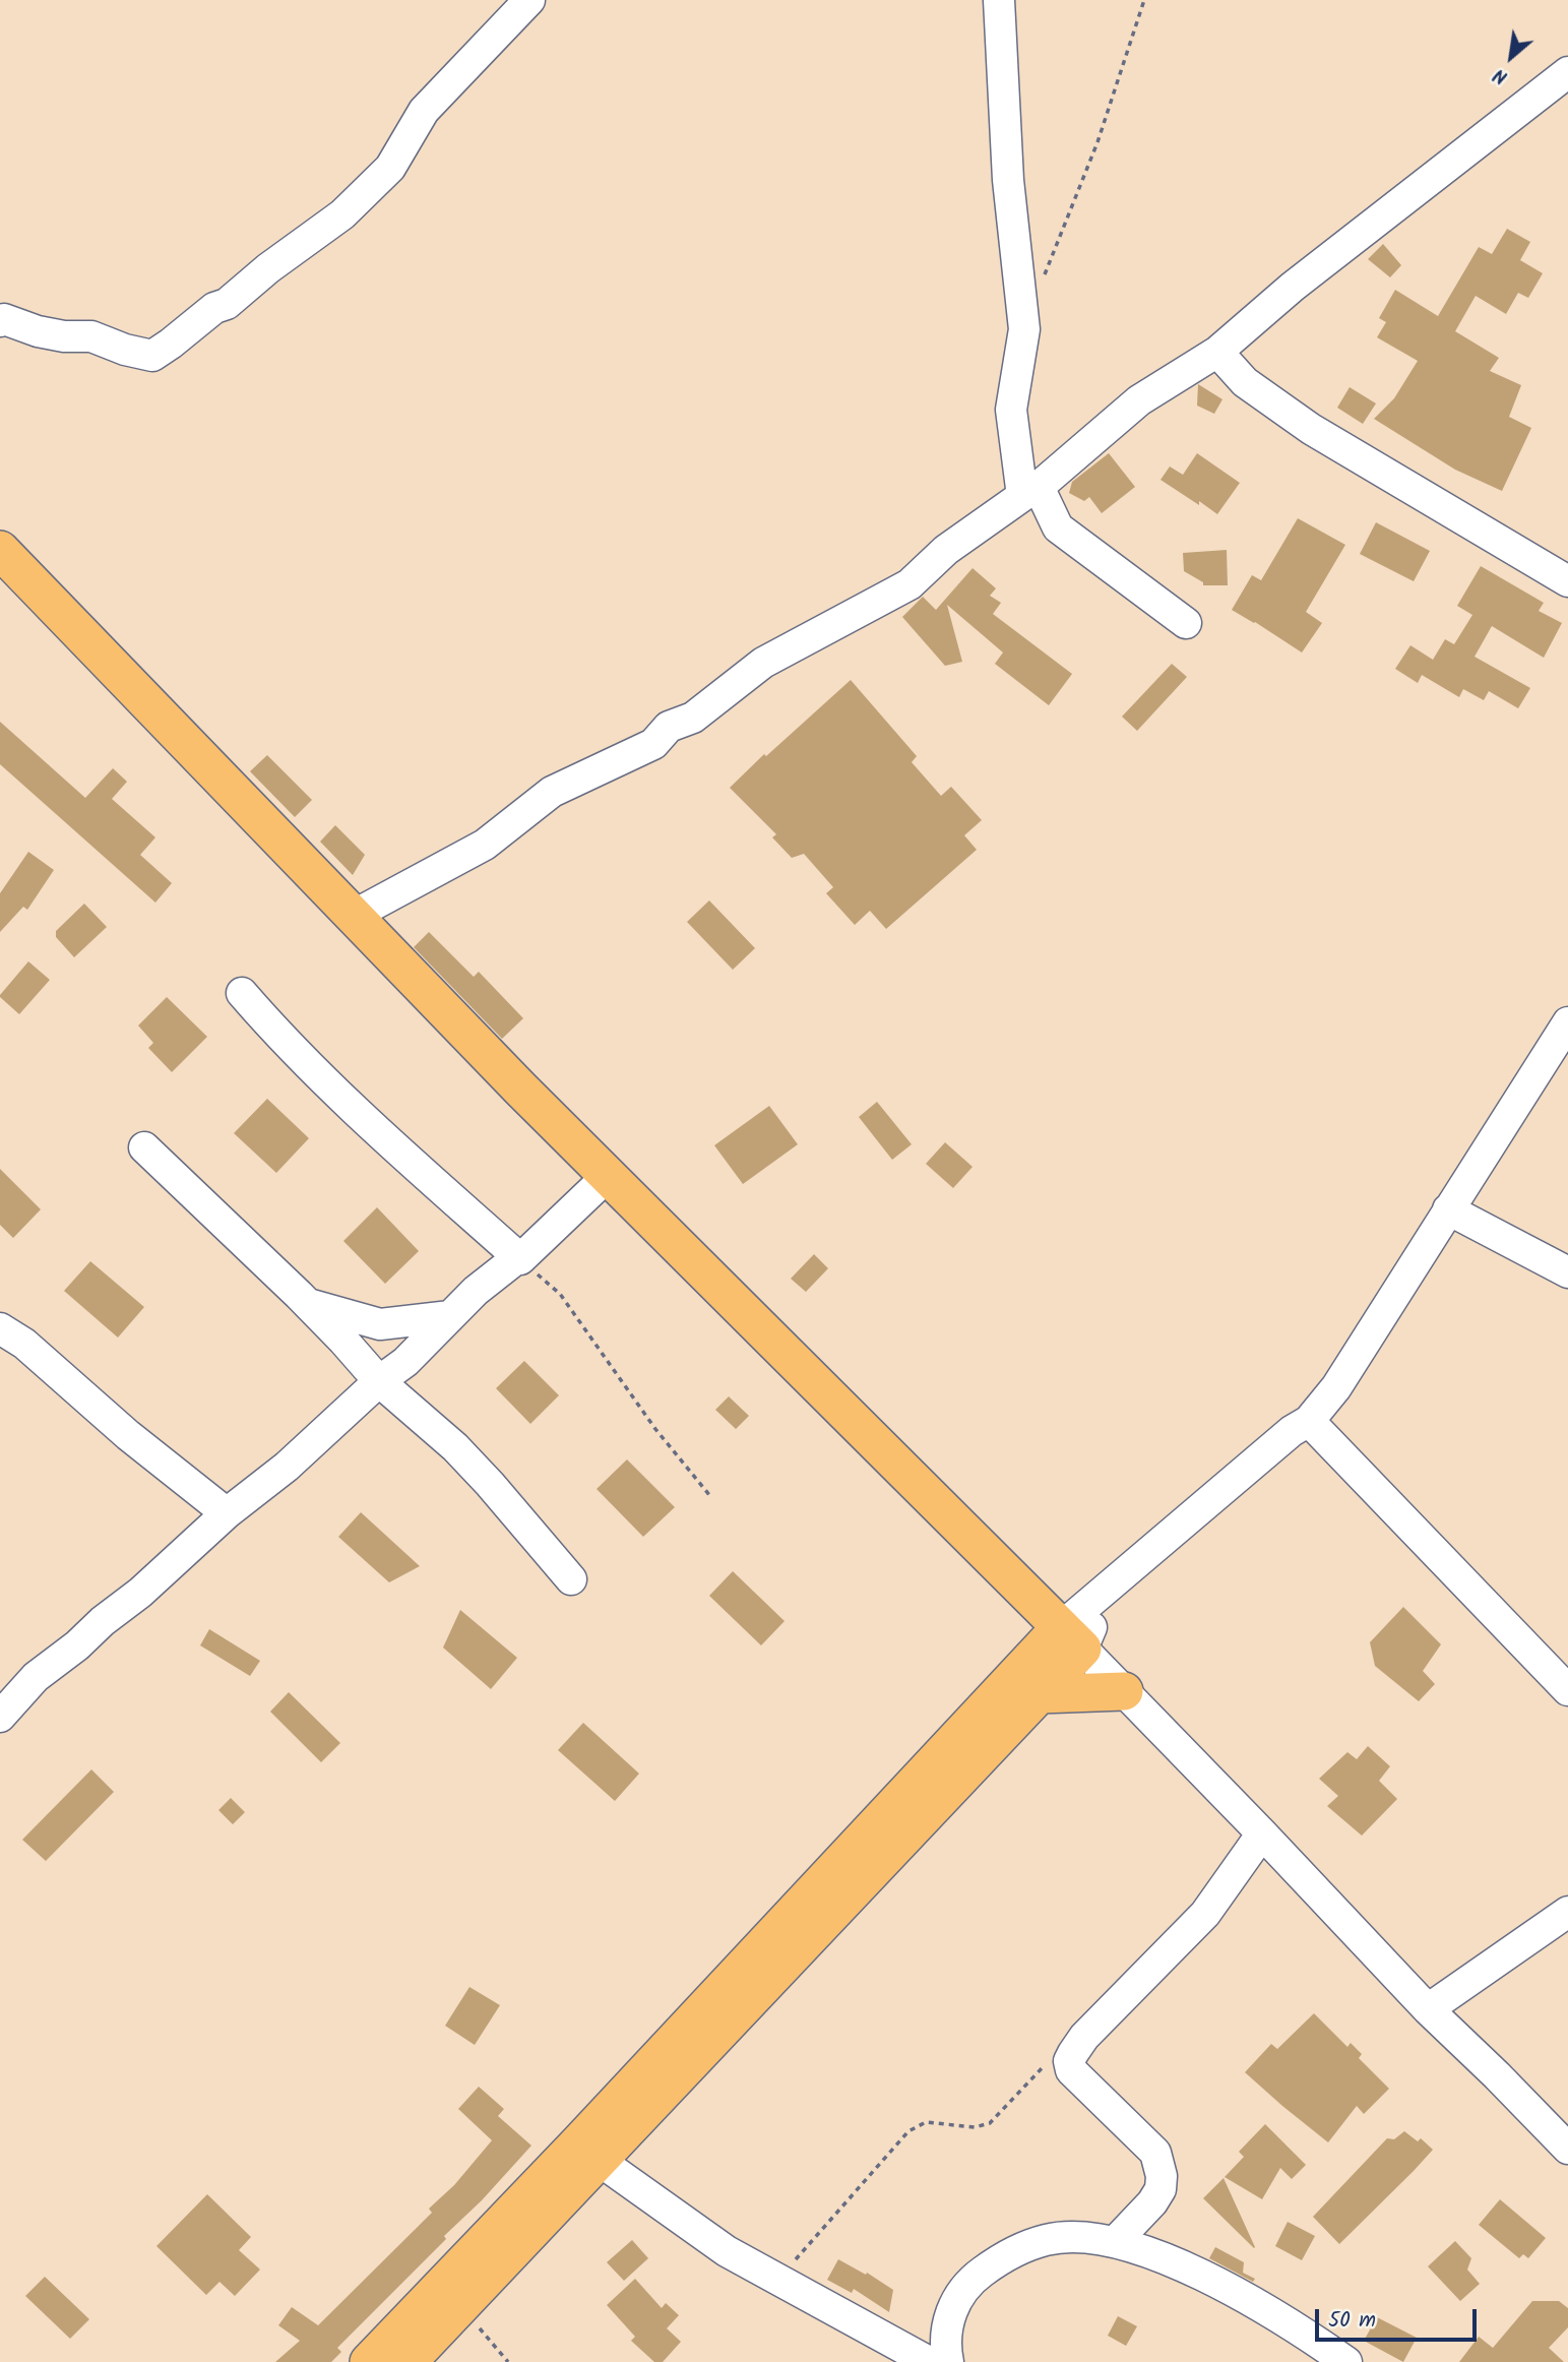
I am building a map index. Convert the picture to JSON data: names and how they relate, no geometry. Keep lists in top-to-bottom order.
{
  "scale_bar": "50 m",
  "north": "bottom left"
}
